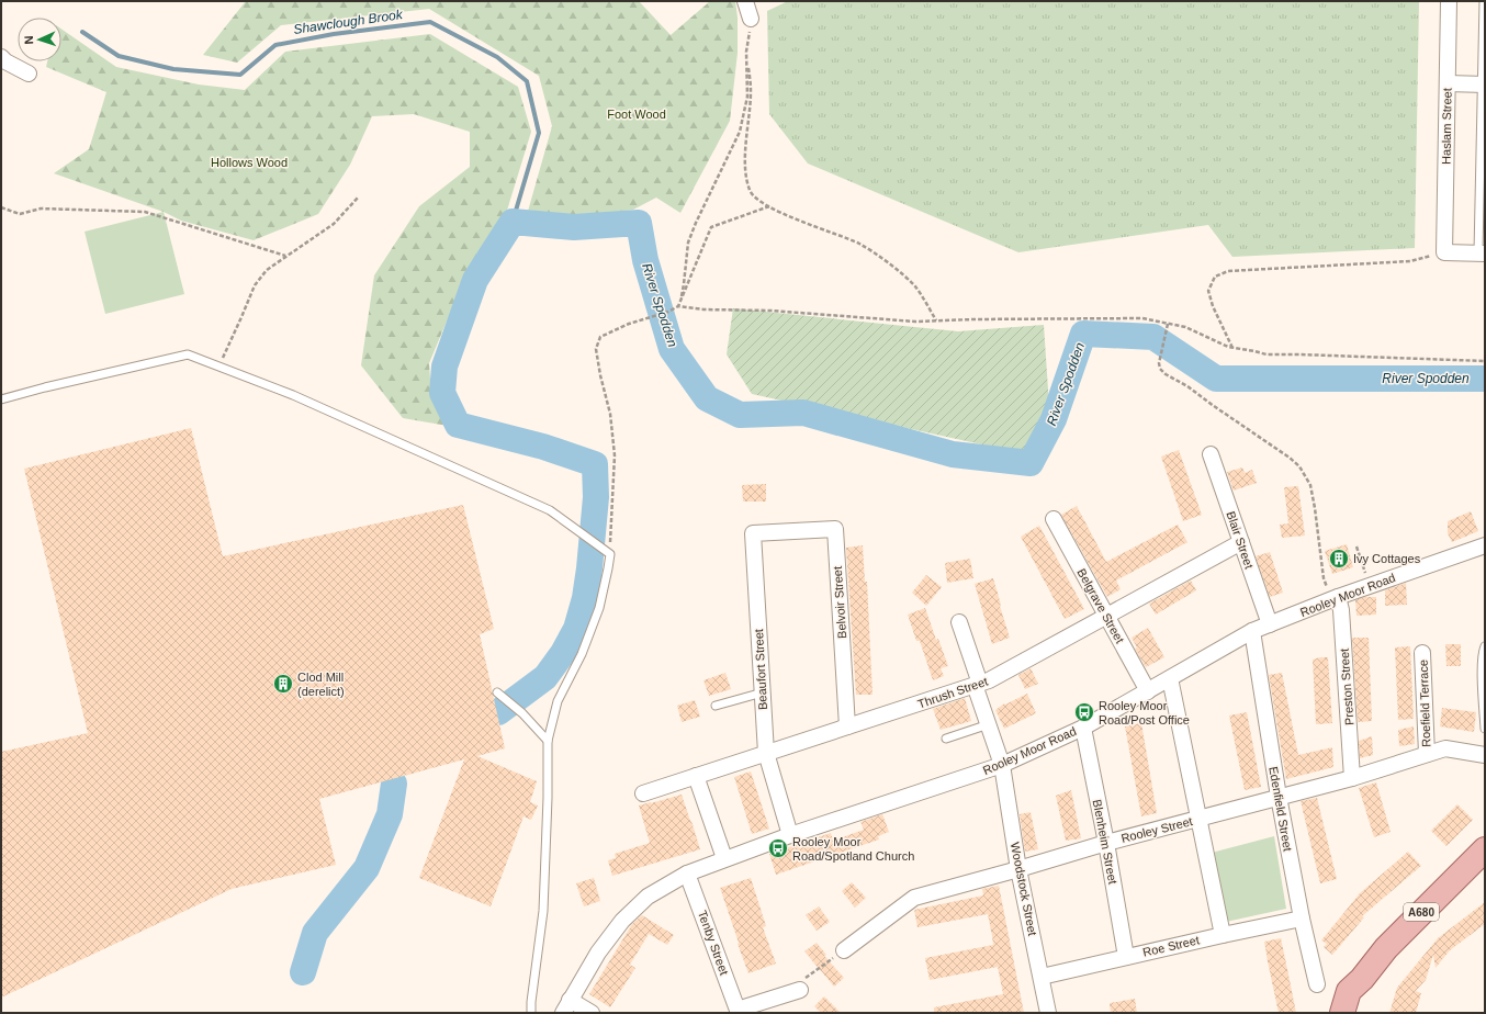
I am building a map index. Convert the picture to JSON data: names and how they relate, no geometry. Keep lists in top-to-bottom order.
{
  "streets": {
    "main road": ["A680"],
    "street": [
      "Haslam Street",
      "Blair Street",
      "Rooley Moor Road",
      "Belvoir Street",
      "Belgrave Street",
      "Beaufort Street",
      "Preston Street",
      "Thrush Street",
      "Roefield Terrace",
      "Edenfield Street",
      "Rooley Street",
      "Blenheim Street",
      "Woodstock Street",
      "Tenby Street",
      "Roe Street"
    ]
  },
  "crossings": [
    ["Blair Street", "Rooley Moor Road"],
    ["Blair Street", "Thrush Street"],
    ["Rooley Moor Road", "Belgrave Street"],
    ["Rooley Moor Road", "Beaufort Street"],
    ["Rooley Moor Road", "Preston Street"],
    ["Rooley Moor Road", "Edenfield Street"],
    ["Rooley Moor Road", "Blenheim Street"],
    ["Rooley Moor Road", "Woodstock Street"],
    ["Rooley Moor Road", "Tenby Street"],
    ["Belvoir Street", "Beaufort Street"],
    ["Belvoir Street", "Thrush Street"],
    ["Belgrave Street", "Thrush Street"],
    ["Beaufort Street", "Thrush Street"],
    ["Preston Street", "Rooley Street"],
    ["Thrush Street", "Woodstock Street"],
    ["Roefield Terrace", "Rooley Street"],
    ["Edenfield Street", "Rooley Street"],
    ["Edenfield Street", "Roe Street"],
    ["Rooley Street", "Blenheim Street"],
    ["Rooley Street", "Woodstock Street"],
    ["Blenheim Street", "Roe Street"],
    ["Woodstock Street", "Roe Street"]
  ],
  "water": ["Shawclough Brook", "River Spodden"],
  "parks": ["Foot Wood", "Hollows Wood"],
  "places": {
    "building": ["Ivy Cottages", "Clod Mill (derelict)"],
    "bus stop": ["Rooley Moor Road/Post Office", "Rooley Moor Road/Spotland Church"]
  },
  "north": "left"
}
